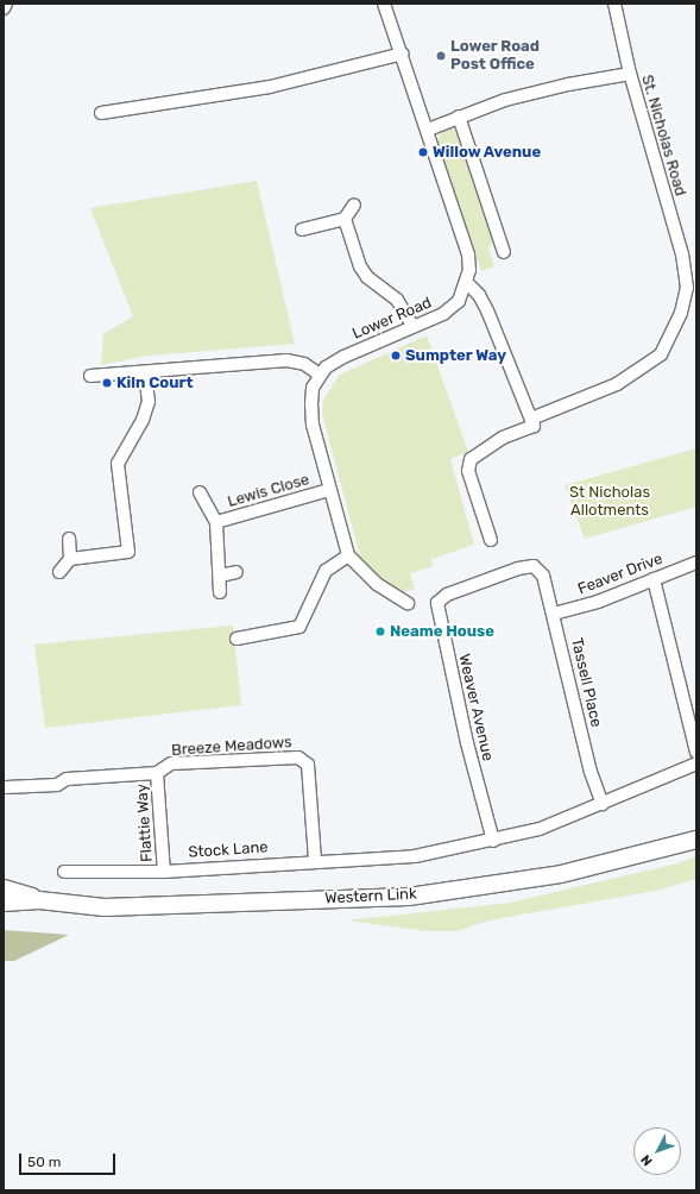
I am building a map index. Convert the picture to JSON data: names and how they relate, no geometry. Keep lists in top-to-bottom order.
{
  "streets": {
    "main road": ["Western Link"],
    "street": [
      "St. Nicholas Road",
      "Lower Road",
      "Lewis Close",
      "Feaver Drive",
      "Tassell Place",
      "Weaver Avenue",
      "Breeze Meadows",
      "Flattie Way",
      "Stock Lane"
    ]
  },
  "crossings": [
    ["Feaver Drive", "Tassell Place"],
    ["Tassell Place", "Weaver Avenue"],
    ["Tassell Place", "Stock Lane"],
    ["Weaver Avenue", "Stock Lane"],
    ["Breeze Meadows", "Flattie Way"],
    ["Breeze Meadows", "Stock Lane"],
    ["Flattie Way", "Stock Lane"]
  ],
  "parks": ["St Nicholas Allotments"],
  "places": [
    "Lower Road Post Office",
    "Willow Avenue",
    "Sumpter Way",
    "Kiln Court",
    "Neame House"
  ],
  "scale_bar": "50 m",
  "north": "bottom left"
}
